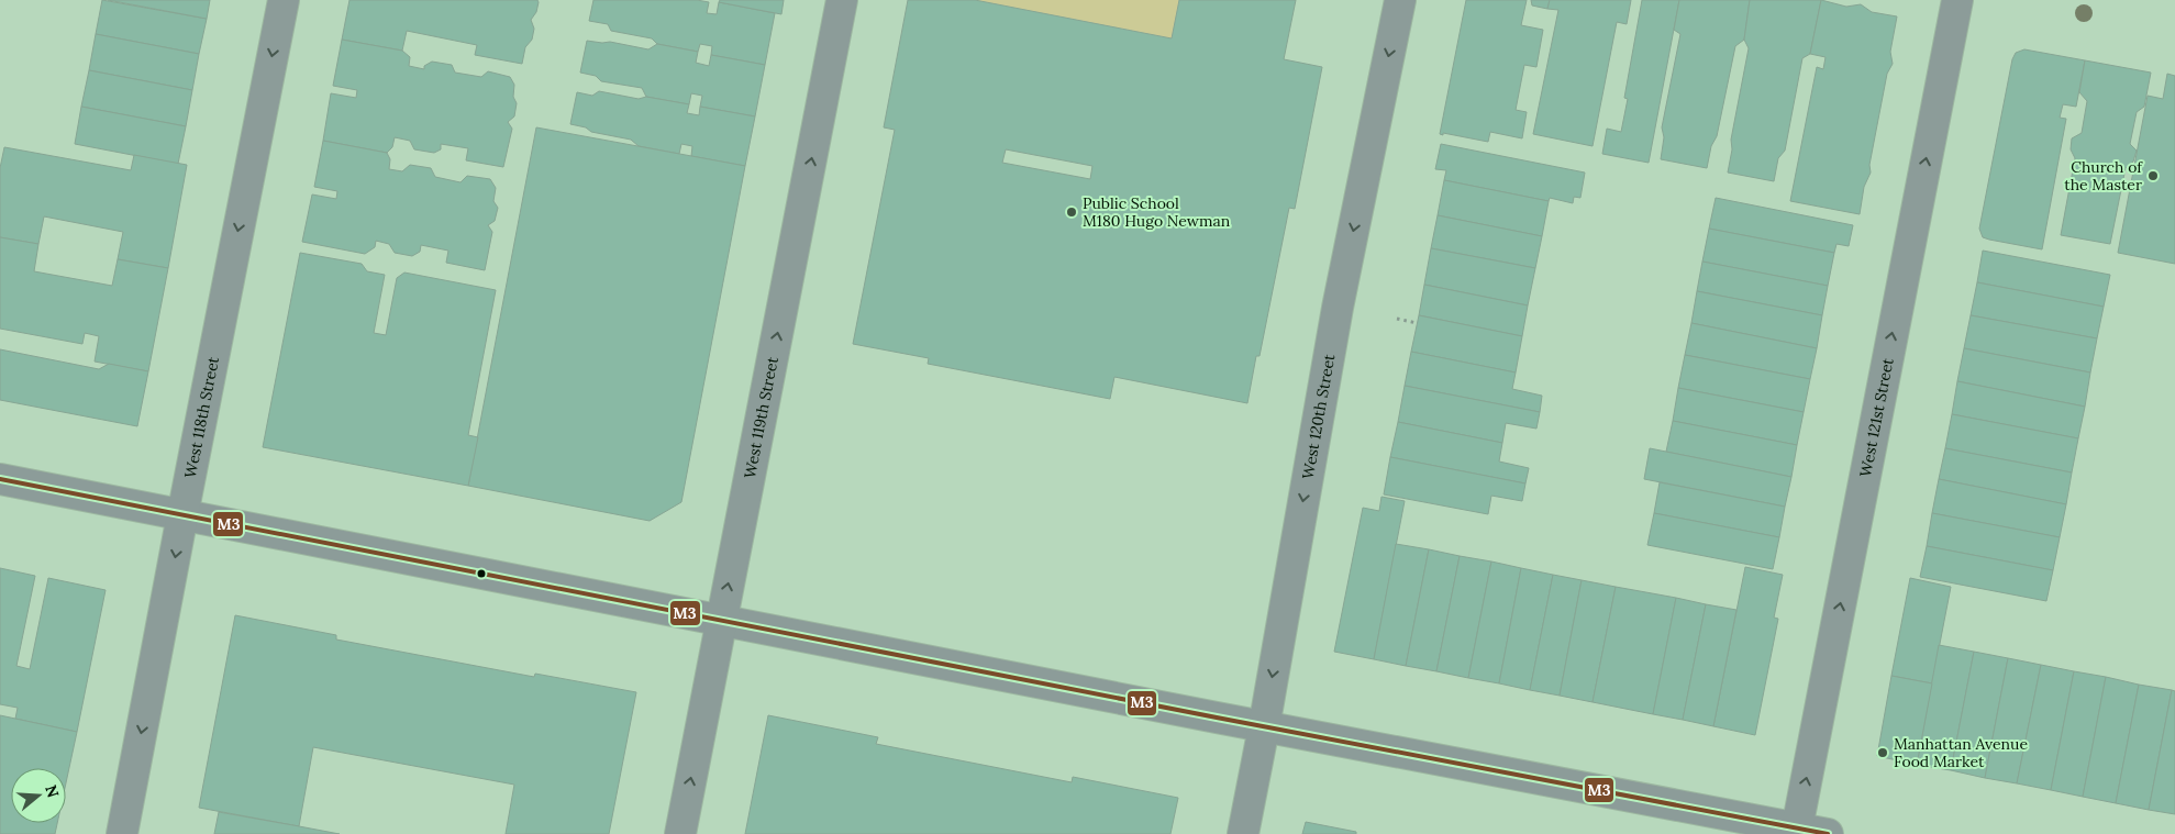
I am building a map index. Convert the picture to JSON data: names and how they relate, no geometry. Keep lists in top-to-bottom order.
{
  "streets": {
    "street": [
      "West 118th Street",
      "West 119th Street",
      "West 120th Street",
      "West 121st Street"
    ]
  },
  "one_way": [
    "West 118th Street",
    "West 119th Street",
    "West 120th Street",
    "West 121st Street"
  ],
  "places": ["Church of the Master", "Public School M180 Hugo Newman", "Manhattan Avenue Food Market"],
  "lines": ["transit line M3"],
  "north": "right"
}
